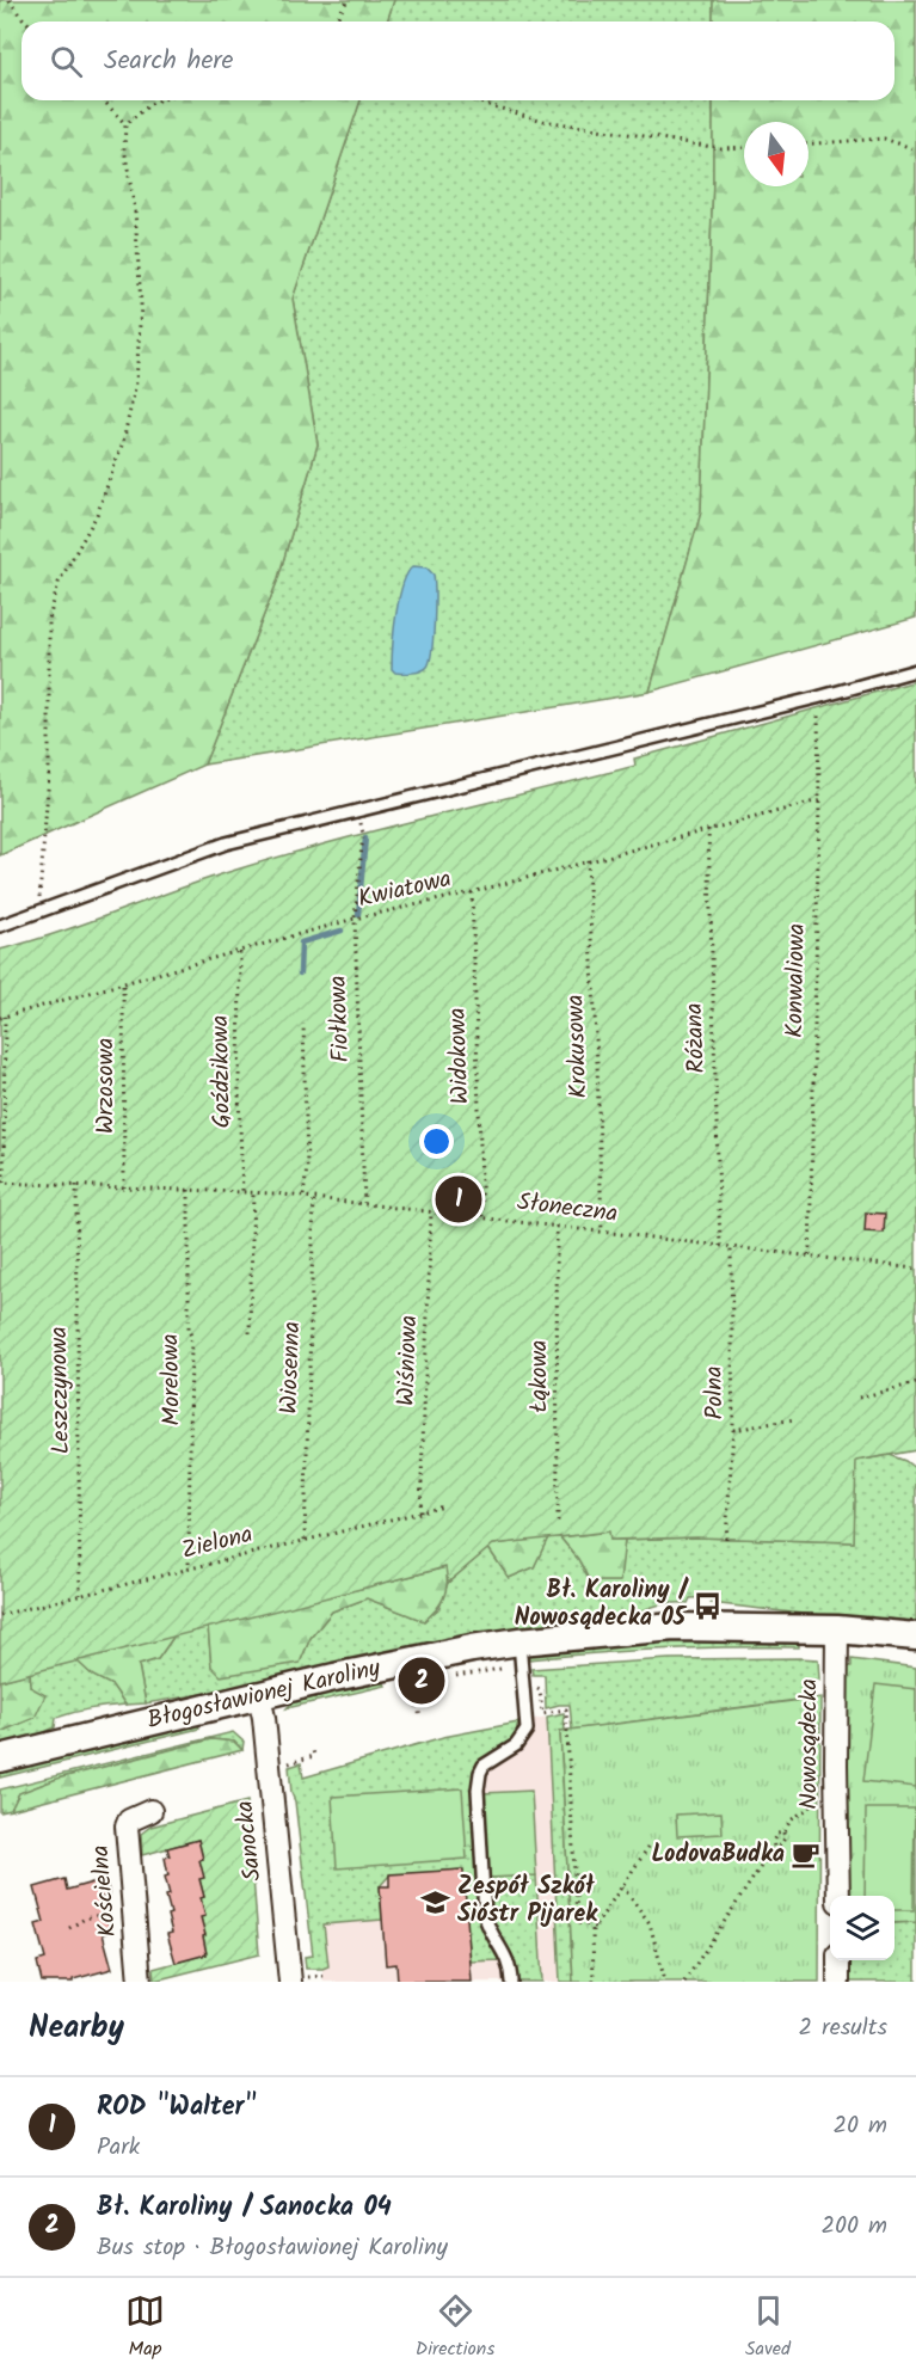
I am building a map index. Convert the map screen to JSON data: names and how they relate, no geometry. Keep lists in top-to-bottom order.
{
  "streets": {
    "street": [
      "Błogosławionej Karoliny",
      "Nowosądecka",
      "Sanocka",
      "Kościelna"
    ],
    "path": [
      "Kwiatowa",
      "Konwaliowa",
      "Fiołkowa",
      "Różana",
      "Krokusowa",
      "Widokowa",
      "Goździkowa",
      "Wrzosowa",
      "Słoneczna",
      "Wiśniowa",
      "Wiosenna",
      "Łąkowa",
      "Morelowa",
      "Leszczynowa",
      "Polna",
      "Zielona"
    ]
  },
  "crossings": [
    ["Kwiatowa", "Konwaliowa"],
    ["Kwiatowa", "Fiołkowa"],
    ["Kwiatowa", "Różana"],
    ["Kwiatowa", "Krokusowa"],
    ["Kwiatowa", "Widokowa"],
    ["Kwiatowa", "Goździkowa"],
    ["Kwiatowa", "Wrzosowa"],
    ["Konwaliowa", "Słoneczna"],
    ["Fiołkowa", "Słoneczna"],
    ["Różana", "Słoneczna"],
    ["Krokusowa", "Słoneczna"],
    ["Widokowa", "Słoneczna"],
    ["Goździkowa", "Słoneczna"],
    ["Wrzosowa", "Słoneczna"],
    ["Słoneczna", "Wiśniowa"],
    ["Słoneczna", "Wiosenna"],
    ["Słoneczna", "Łąkowa"],
    ["Słoneczna", "Morelowa"],
    ["Słoneczna", "Leszczynowa"],
    ["Słoneczna", "Polna"],
    ["Wiśniowa", "Zielona"],
    ["Wiosenna", "Zielona"],
    ["Morelowa", "Zielona"],
    ["Leszczynowa", "Zielona"],
    ["Błogosławionej Karoliny", "Nowosądecka"],
    ["Błogosławionej Karoliny", "Sanocka"]
  ],
  "places": {
    "bus stop": ["Bł. Karoliny / Nowosądecka 05"],
    "cafe": ["LodovaBudka"],
    "school or university": ["Zespół Szkół Sióstr Pijarek"]
  },
  "north": "bottom",
  "page": {
    "search": "Search here",
    "pins": ["1", "2"],
    "heading": ["Nearby", "2 results"],
    "list": [
      {
        "mark": "1",
        "name": "ROD \"Walter\"",
        "note": "Park",
        "value": "20 m"
      },
      {
        "mark": "2",
        "name": "Bł. Karoliny / Sanocka 04",
        "note": "Bus stop · Błogosławionej Karoliny",
        "value": "200 m"
      }
    ],
    "nav": ["Map", "Directions", "Saved"]
  }
}
